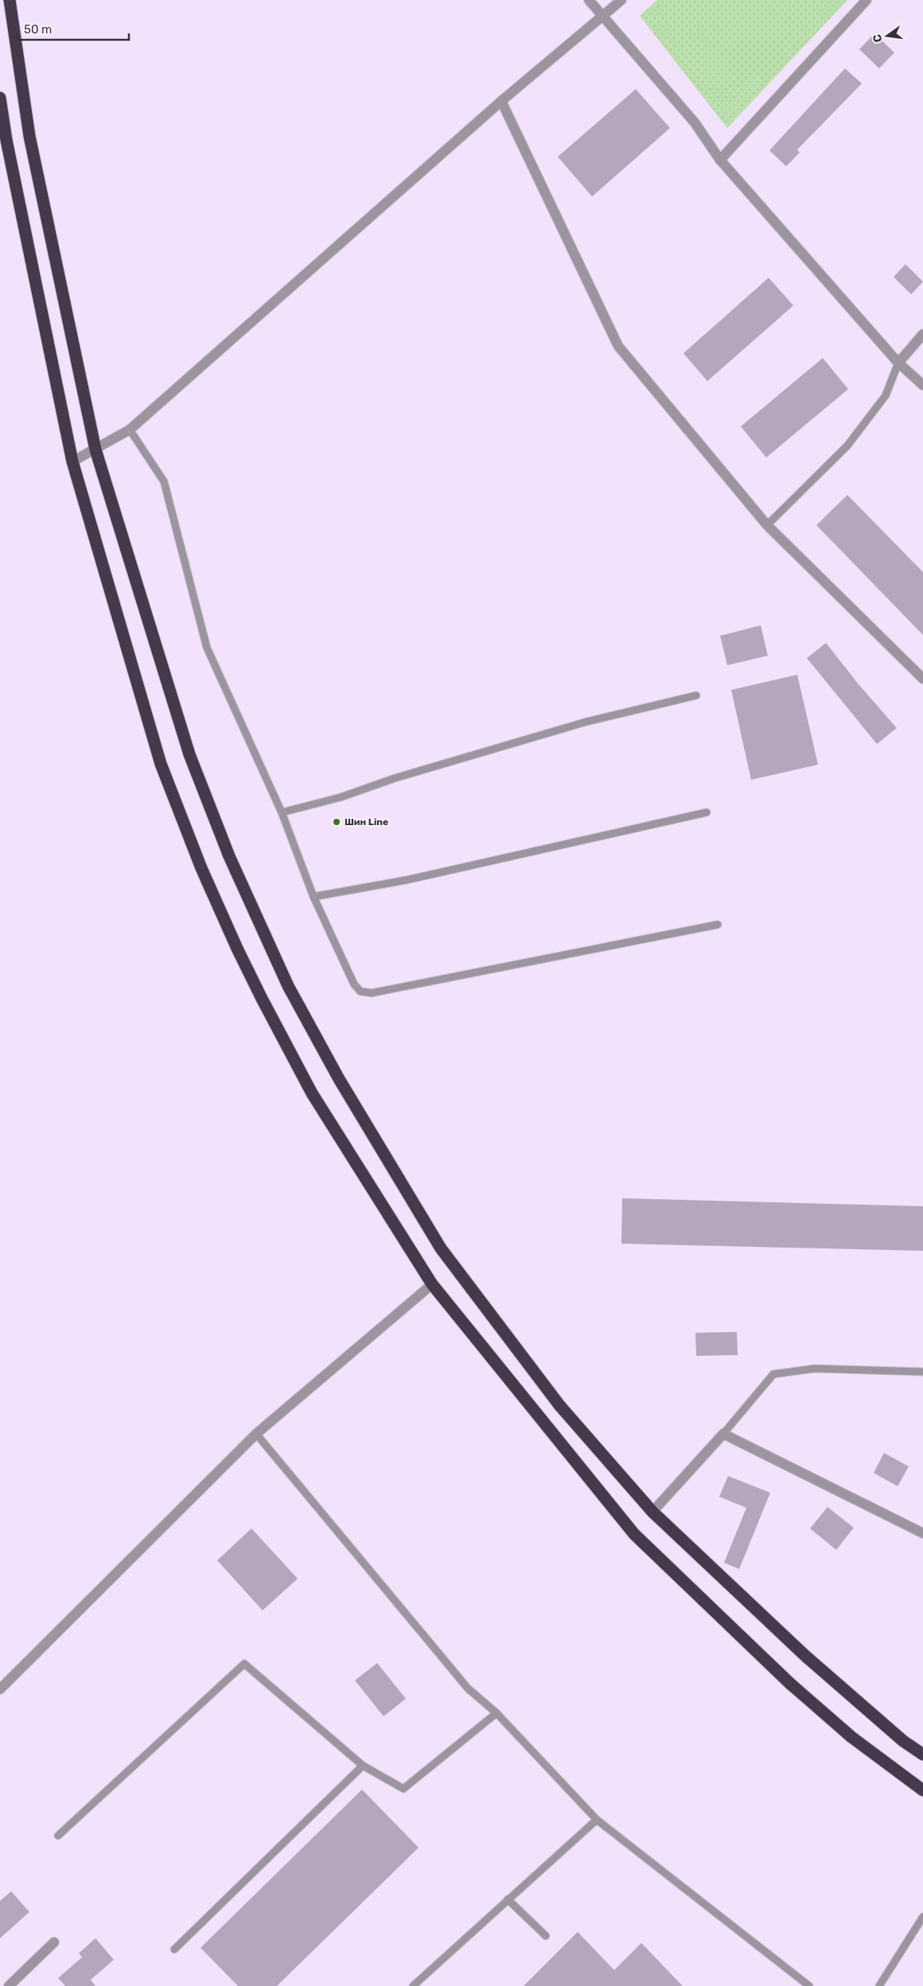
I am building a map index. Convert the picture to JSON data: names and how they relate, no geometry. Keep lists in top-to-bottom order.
{
  "places": ["Шин Line"],
  "scale_bar": "50 m",
  "north": "left"
}
